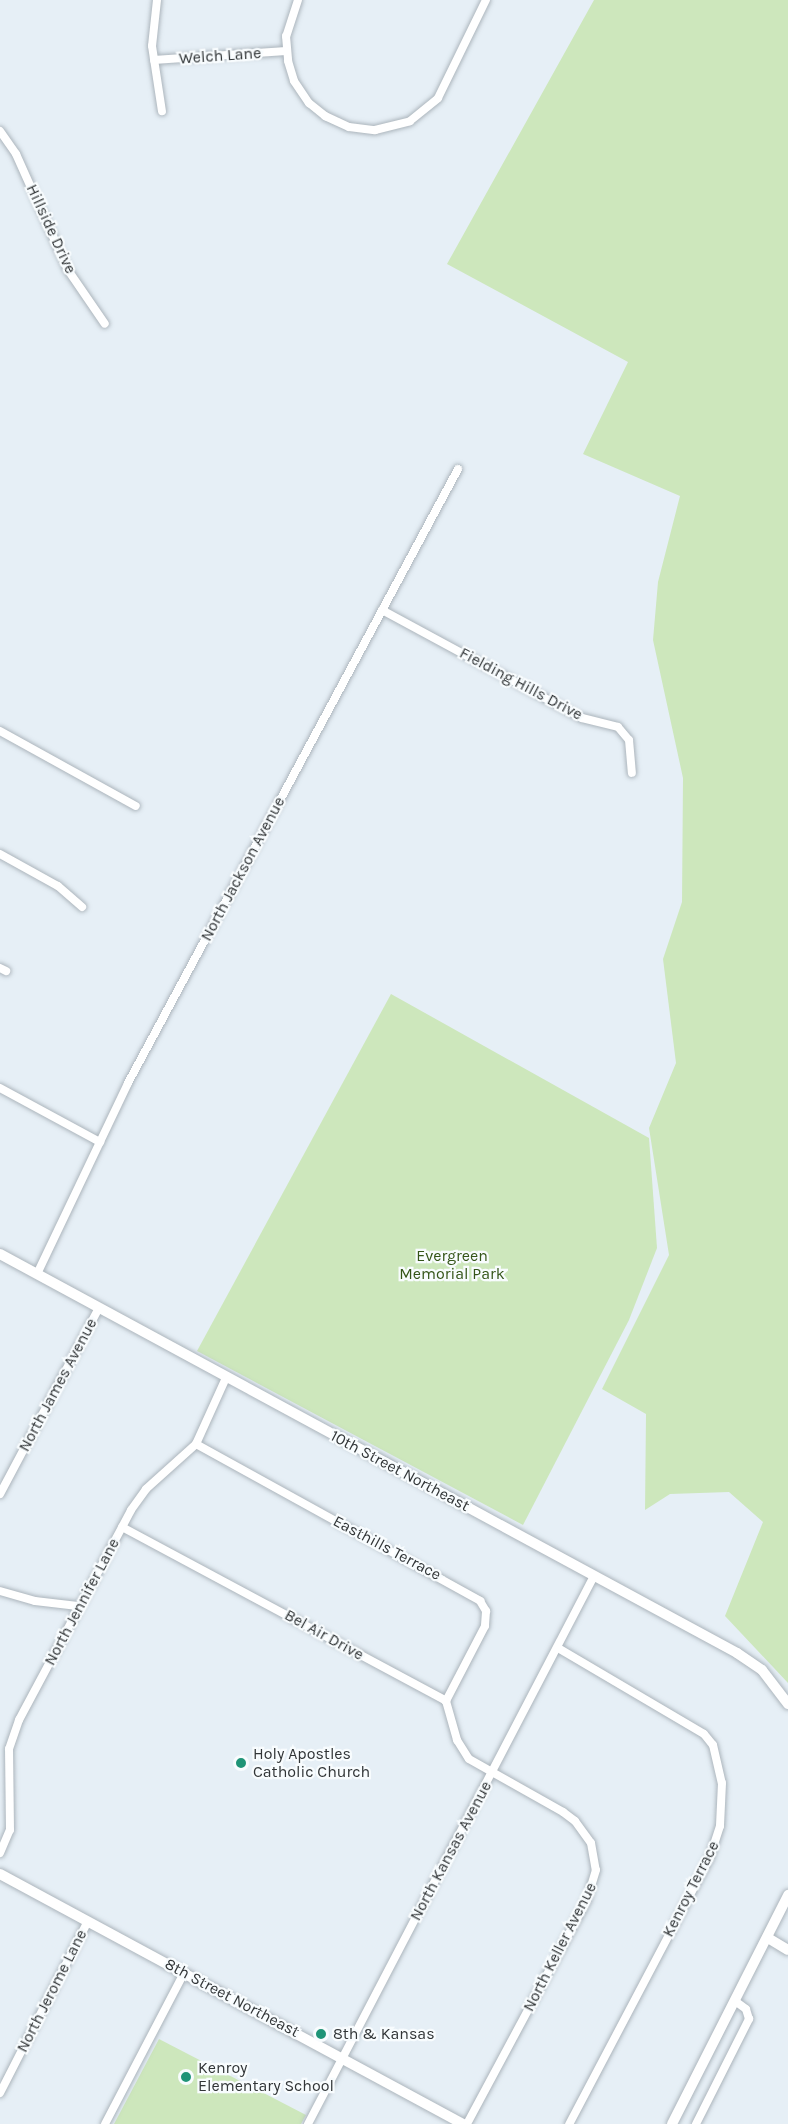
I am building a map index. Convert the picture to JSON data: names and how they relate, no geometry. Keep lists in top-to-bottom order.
{
  "streets": {
    "main road": ["10th Street Northeast", "8th Street Northeast"],
    "street": [
      "Welch Lane",
      "Hillside Drive",
      "Fielding Hills Drive",
      "North Jackson Avenue",
      "North James Avenue",
      "Easthills Terrace",
      "North Jennifer Lane",
      "Bel Air Drive",
      "North Kansas Avenue",
      "Kenroy Terrace",
      "North Keller Avenue",
      "North Jerome Lane"
    ]
  },
  "crossings": [
    ["Fielding Hills Drive", "North Jackson Avenue"],
    ["North Jackson Avenue", "10th Street Northeast"],
    ["North James Avenue", "10th Street Northeast"],
    ["10th Street Northeast", "North Jennifer Lane"],
    ["10th Street Northeast", "North Kansas Avenue"],
    ["Easthills Terrace", "North Jennifer Lane"],
    ["Easthills Terrace", "Bel Air Drive"],
    ["North Jennifer Lane", "Bel Air Drive"],
    ["North Kansas Avenue", "Kenroy Terrace"],
    ["North Kansas Avenue", "North Keller Avenue"],
    ["North Kansas Avenue", "8th Street Northeast"],
    ["North Keller Avenue", "8th Street Northeast"],
    ["North Jerome Lane", "8th Street Northeast"]
  ],
  "parks": ["Evergreen Memorial Park"],
  "places": ["Holy Apostles Catholic Church", "8th & Kansas", "Kenroy Elementary School"]
}
